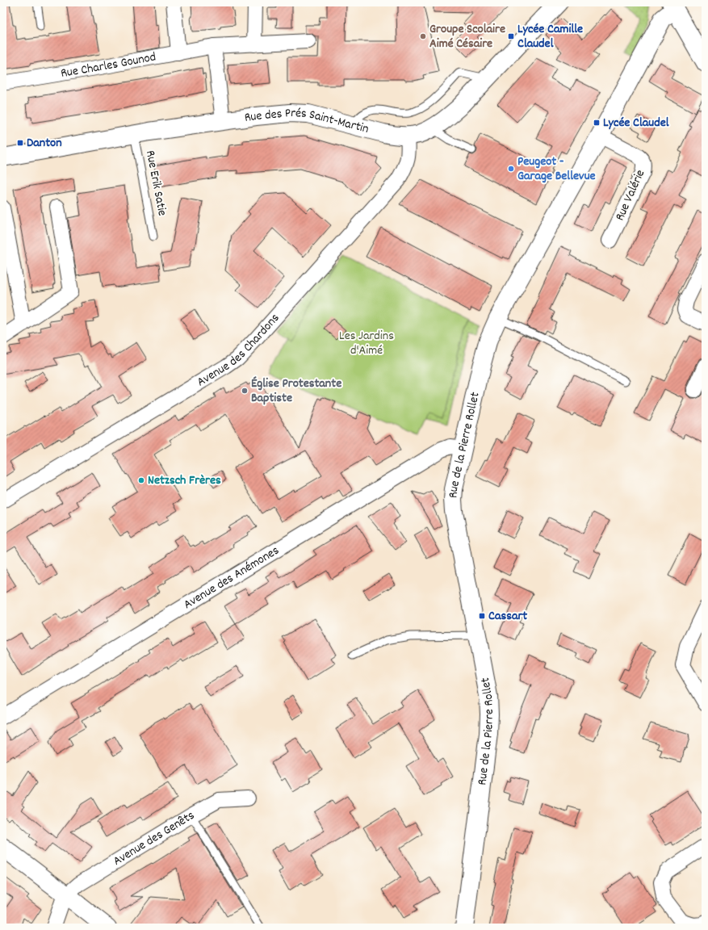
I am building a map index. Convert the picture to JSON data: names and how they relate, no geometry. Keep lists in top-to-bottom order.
{
  "streets": {
    "street": [
      "Rue Charles Gounod",
      "Rue des Prés Saint-Martin",
      "Rue Valérie",
      "Avenue des Chardons",
      "Rue de la Pierre Rollet",
      "Avenue des Anémones",
      "Avenue des Genêts"
    ],
    "lane": ["Rue Erik Satie"]
  },
  "crossings": [
    ["Rue des Prés Saint-Martin", "Rue Erik Satie"],
    ["Rue des Prés Saint-Martin", "Avenue des Chardons"],
    ["Rue Valérie", "Rue de la Pierre Rollet"],
    ["Rue de la Pierre Rollet", "Avenue des Anémones"]
  ],
  "parks": ["Les Jardins d'Aimé"],
  "places": {
    "other": [
      "Groupe Scolaire Aimé Césaire",
      "Peugeot - Garage Bellevue",
      "Église Protestante Baptiste",
      "Netzsch Frères"
    ],
    "transit": [
      "Lycée Camille Claudel",
      "Lycée Claudel",
      "Danton",
      "Cassart"
    ]
  }
}
